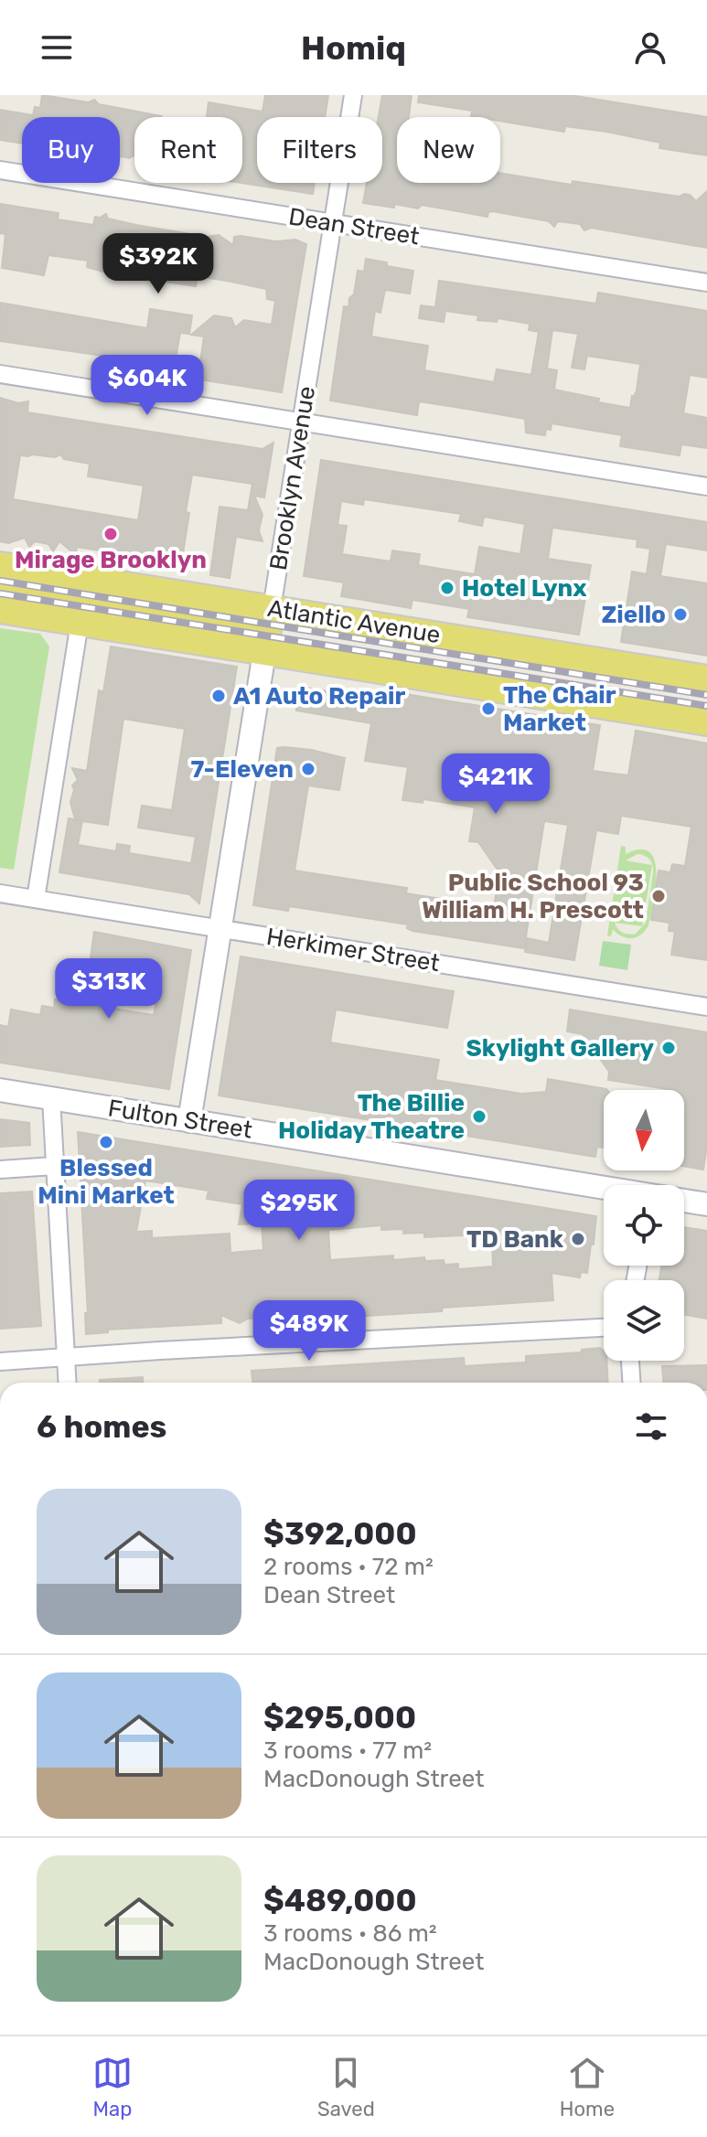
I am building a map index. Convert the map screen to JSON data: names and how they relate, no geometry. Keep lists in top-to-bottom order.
{
  "streets": {
    "main road": ["Brooklyn Avenue", "Atlantic Avenue", "Fulton Street"],
    "street": ["Dean Street", "Herkimer Street"]
  },
  "crossings": [
    ["Dean Street", "Brooklyn Avenue"],
    ["Brooklyn Avenue", "Atlantic Avenue"],
    ["Brooklyn Avenue", "Herkimer Street"],
    ["Brooklyn Avenue", "Fulton Street"]
  ],
  "places": [
    "Mirage Brooklyn",
    "Hotel Lynx",
    "Ziello",
    "A1 Auto Repair",
    "The Chair Market",
    "7-Eleven",
    "Public School 93 William H. Prescott",
    "Skylight Gallery",
    "The Billie Holiday Theatre",
    "Blessed Mini Market",
    "TD Bank"
  ],
  "north": "bottom",
  "page": {
    "header": "Homiq",
    "chip": [
      "Buy",
      "Rent",
      "Filters",
      "New"
    ],
    "price": [
      "$392K",
      "$604K",
      "$421K",
      "$313K",
      "$295K",
      "$489K"
    ],
    "heading": "6 homes",
    "list": [
      {
        "name": "$392,000",
        "note": "2 rooms · 72 m² · Dean Street"
      },
      {
        "name": "$295,000",
        "note": "3 rooms · 77 m² · MacDonough Street"
      },
      {
        "name": "$489,000",
        "note": "3 rooms · 86 m² · MacDonough Street"
      }
    ],
    "tabs": ["Map", "Saved", "Home"]
  }
}
